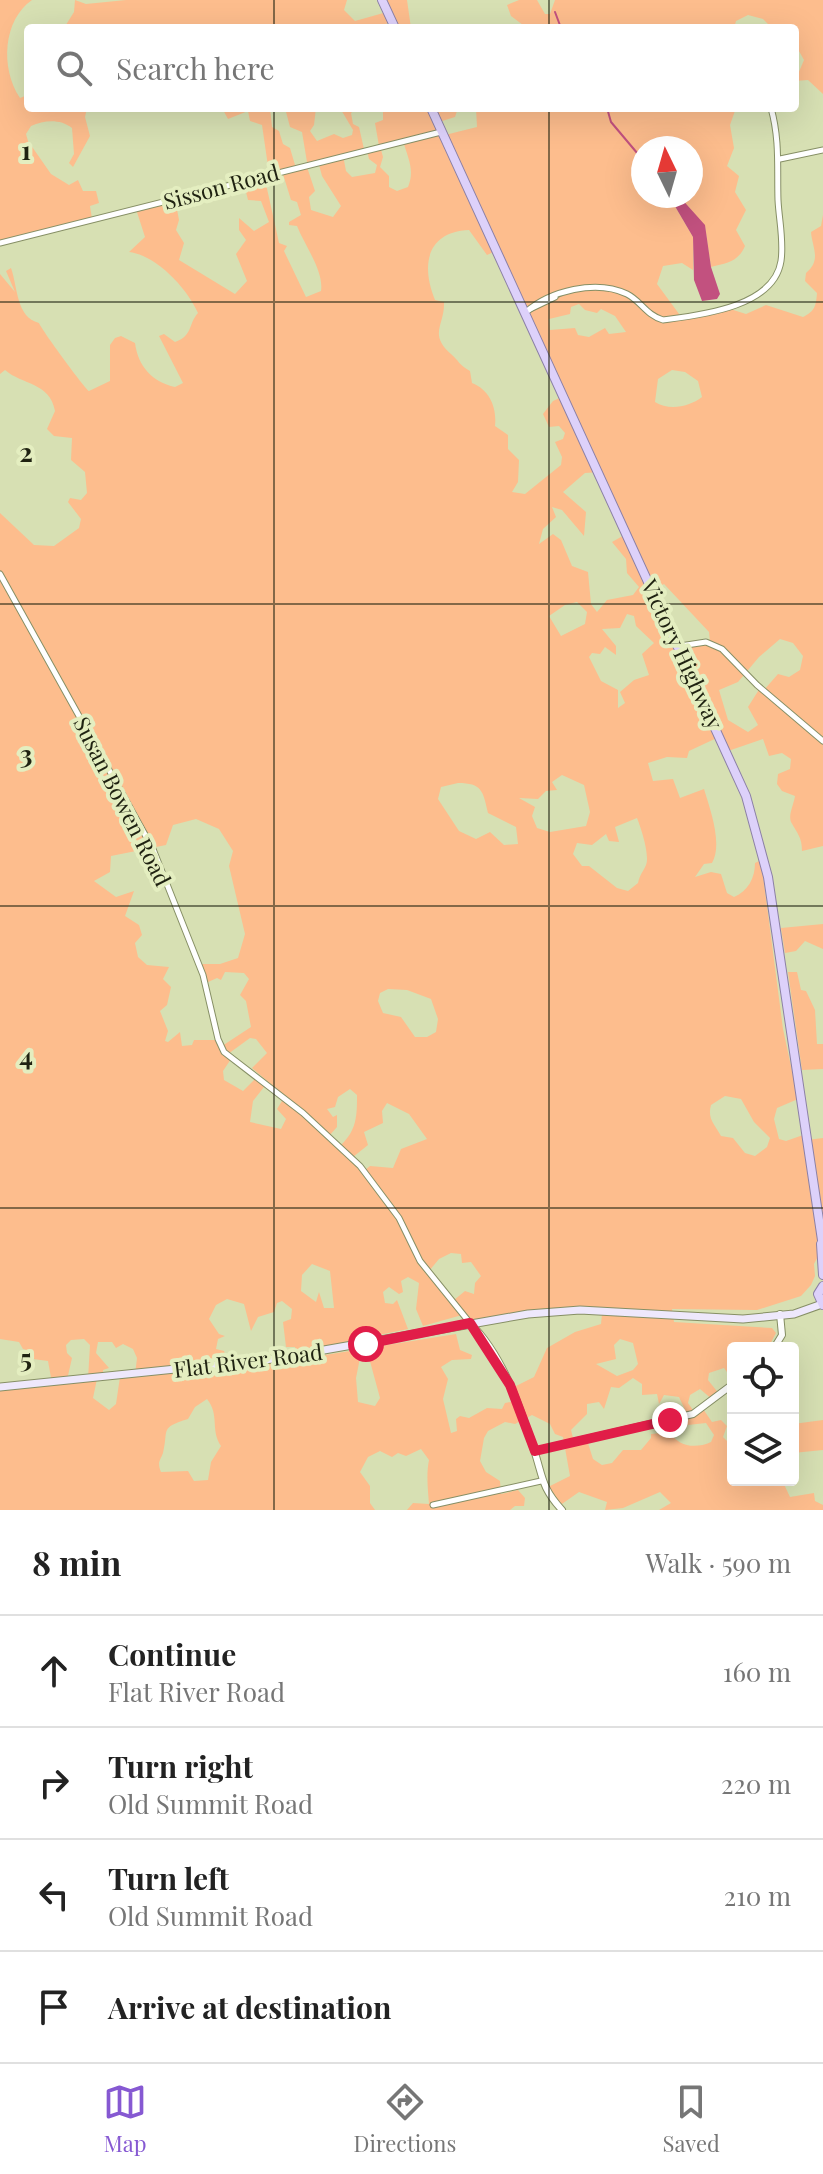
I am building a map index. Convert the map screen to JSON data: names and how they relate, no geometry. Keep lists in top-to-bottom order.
{
  "streets": {
    "main road": ["Victory Highway", "Flat River Road"],
    "street": ["Sisson Road", "Susan Bowen Road"]
  },
  "crossings": [
    ["Sisson Road", "Victory Highway"],
    ["Victory Highway", "Flat River Road"],
    ["Susan Bowen Road", "Flat River Road"]
  ],
  "north": "top",
  "page": {
    "search": "Search here",
    "heading": ["8 min", "Walk · 590 m"],
    "list": [
      ["Continue", "Flat River Road", "160 m"],
      ["Turn right", "Old Summit Road", "220 m"],
      ["Turn left", "Old Summit Road", "210 m"],
      "Arrive at destination"
    ],
    "nav": ["Map", "Directions", "Saved"]
  },
  "grid": {
    "rows": [
      "1",
      "2",
      "3",
      "4",
      "5"
    ]
  }
}
